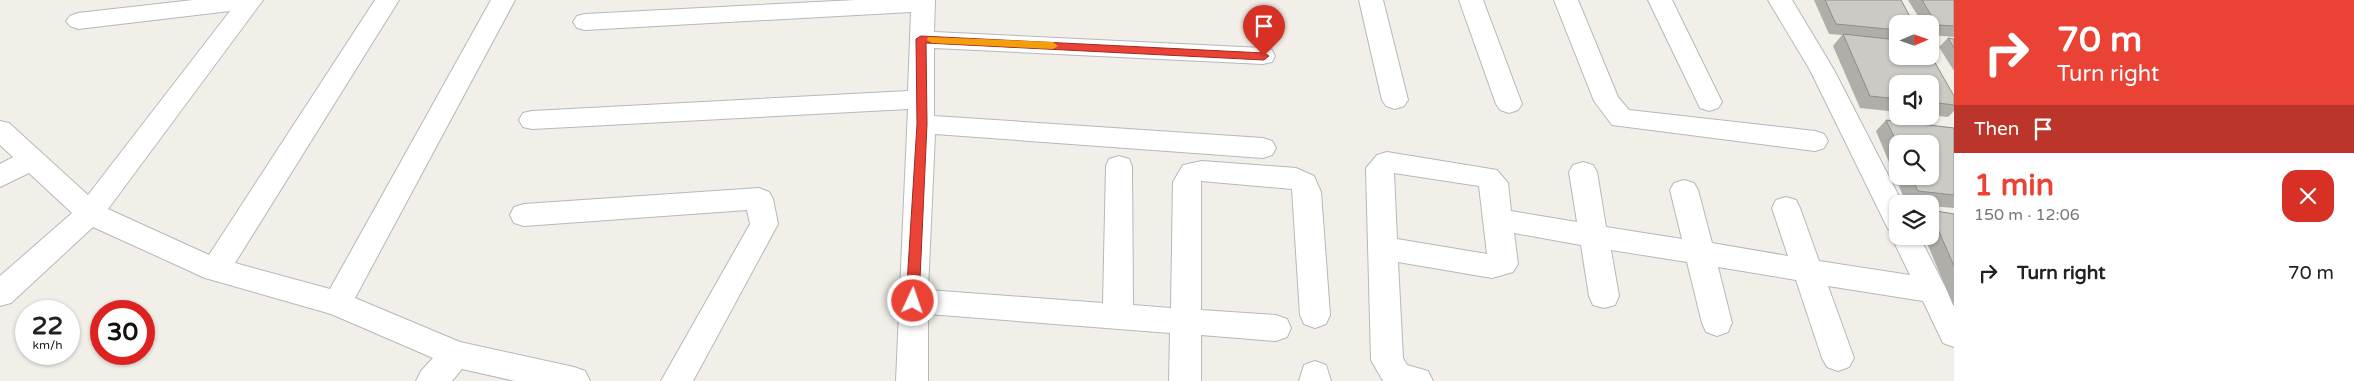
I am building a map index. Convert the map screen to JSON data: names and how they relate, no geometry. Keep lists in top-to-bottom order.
{
  "north": "right",
  "page": {
    "turn": ["70 m", "Turn right"],
    "then": "Then",
    "heading": ["1 min", "150 m · 12:06"],
    "list": [
      {
        "name": "Turn right",
        "value": "70 m"
      }
    ],
    "speed": "22 km/h",
    "limit": "30"
  }
}
